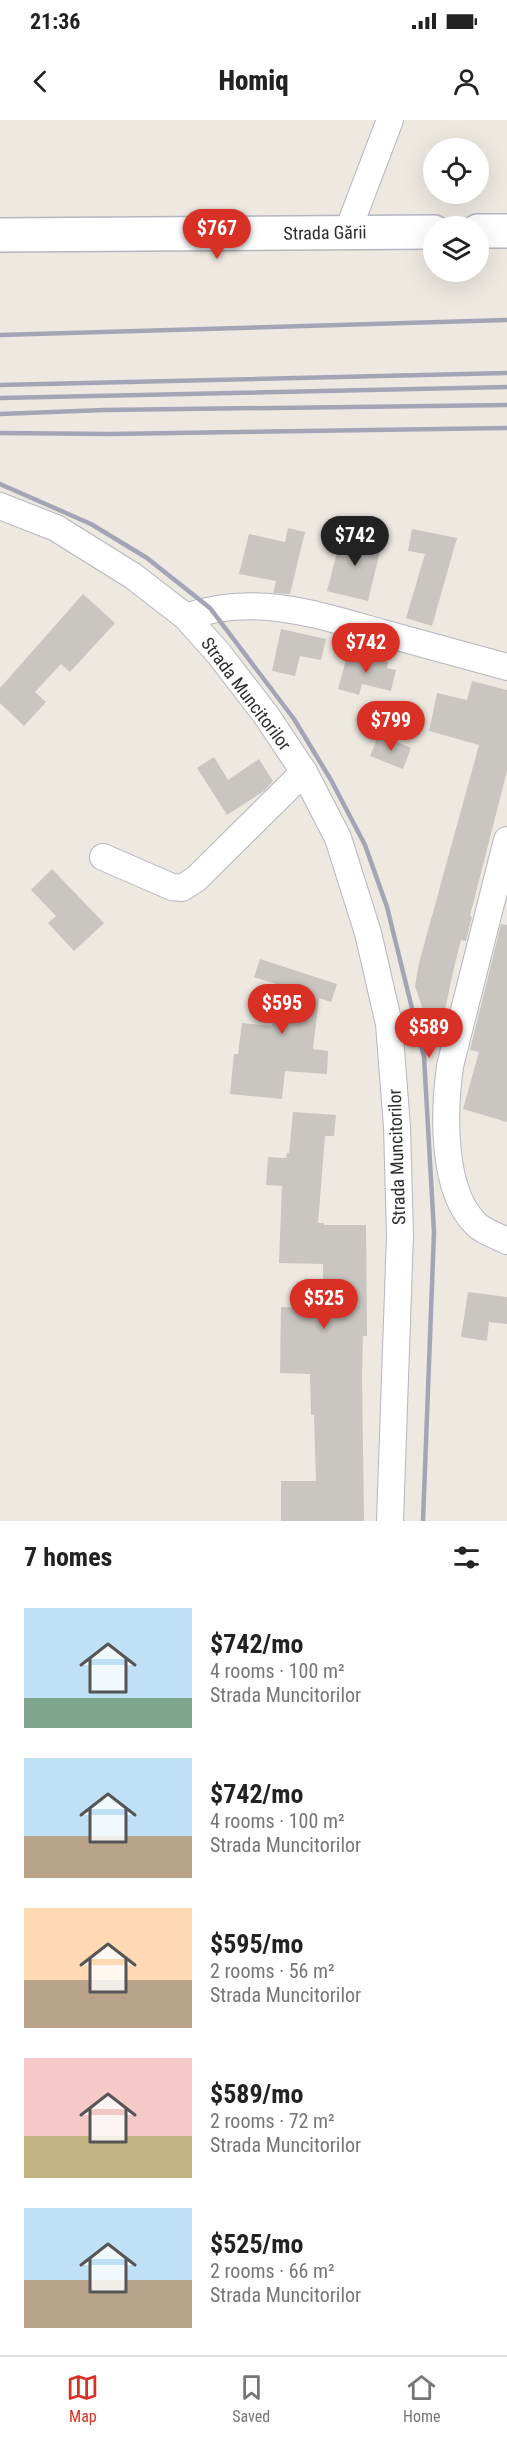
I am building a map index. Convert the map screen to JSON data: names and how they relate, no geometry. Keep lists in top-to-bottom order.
{
  "streets": {
    "main road": ["Strada Gării"],
    "street": ["Strada Muncitorilor"]
  },
  "page": {
    "status": "21:36",
    "header": "Homiq",
    "price": [
      "$767",
      "$742",
      "$742",
      "$799",
      "$595",
      "$589",
      "$525"
    ],
    "heading": "7 homes",
    "list": [
      {
        "name": "$742/mo",
        "note": "4 rooms · 100 m² · Strada Muncitorilor"
      },
      {
        "name": "$742/mo",
        "note": "4 rooms · 100 m² · Strada Muncitorilor"
      },
      {
        "name": "$595/mo",
        "note": "2 rooms · 56 m² · Strada Muncitorilor"
      },
      {
        "name": "$589/mo",
        "note": "2 rooms · 72 m² · Strada Muncitorilor"
      },
      {
        "name": "$525/mo",
        "note": "2 rooms · 66 m² · Strada Muncitorilor"
      }
    ],
    "tabs": ["Map", "Saved", "Home"]
  }
}
